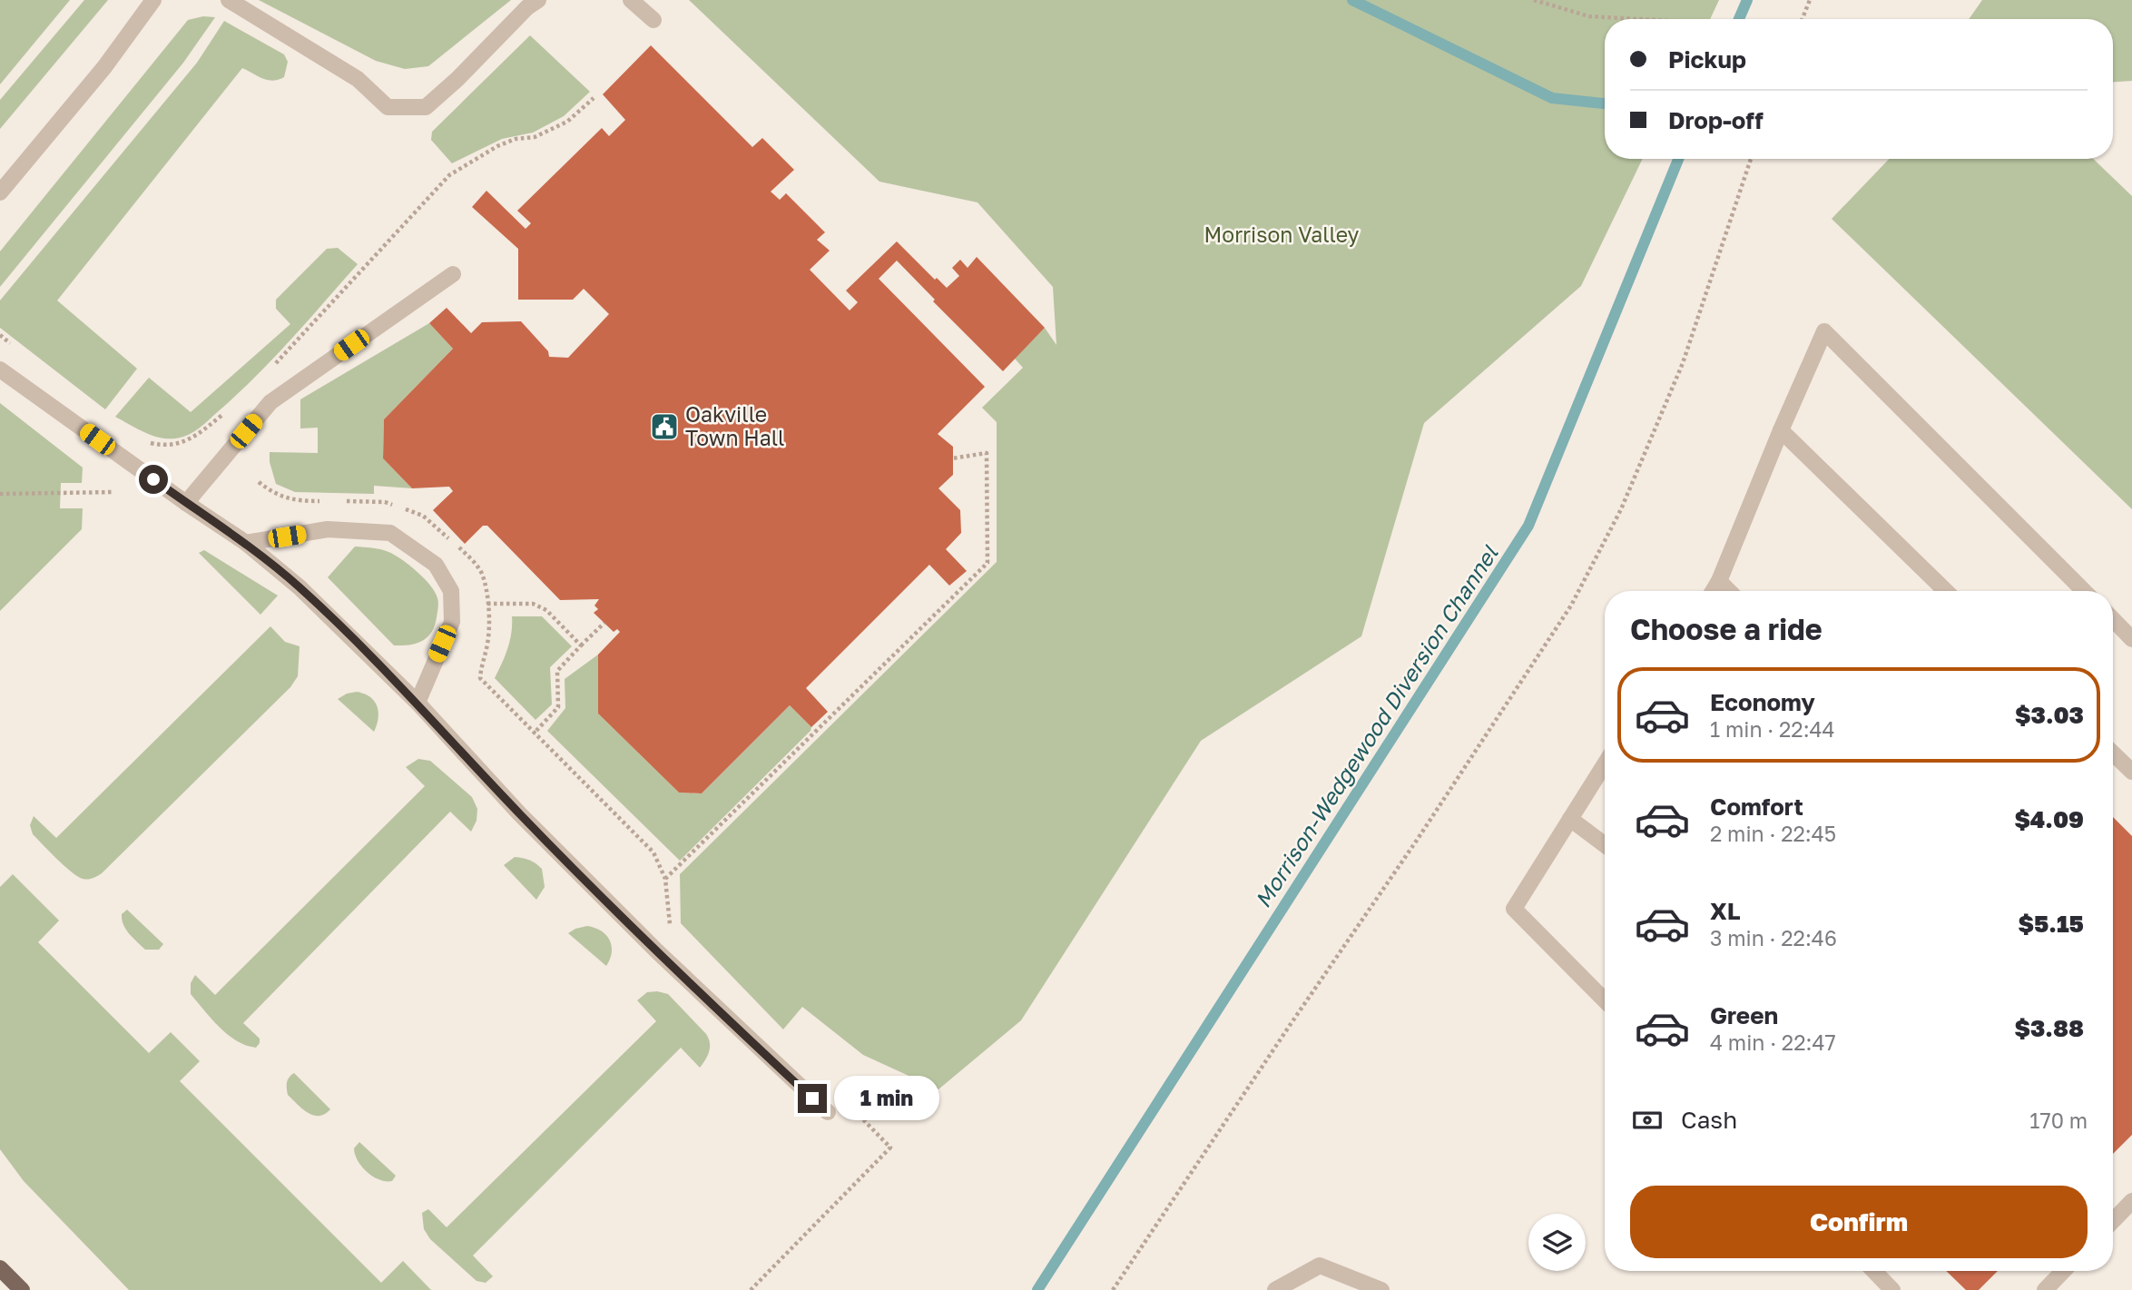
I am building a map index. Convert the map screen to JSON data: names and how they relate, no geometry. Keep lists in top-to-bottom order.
{
  "water": ["Morrison-Wedgewood Diversion Channel"],
  "parks": ["Morrison Valley"],
  "places": {
    "public building": ["Oakville Town Hall"]
  },
  "page": {
    "banner": ["Pickup", "Drop-off"],
    "heading": "Choose a ride",
    "list": [
      {
        "name": "Economy",
        "note": "1 min · 22:44",
        "value": "$3.03"
      },
      {
        "name": "Comfort",
        "note": "2 min · 22:45",
        "value": "$4.09"
      },
      {
        "name": "XL",
        "note": "3 min · 22:46",
        "value": "$5.15"
      },
      {
        "name": "Green",
        "note": "4 min · 22:47",
        "value": "$3.88"
      }
    ],
    "bubble": "1 min",
    "pay": ["Cash", "170 m"],
    "buttons": "Confirm"
  }
}
